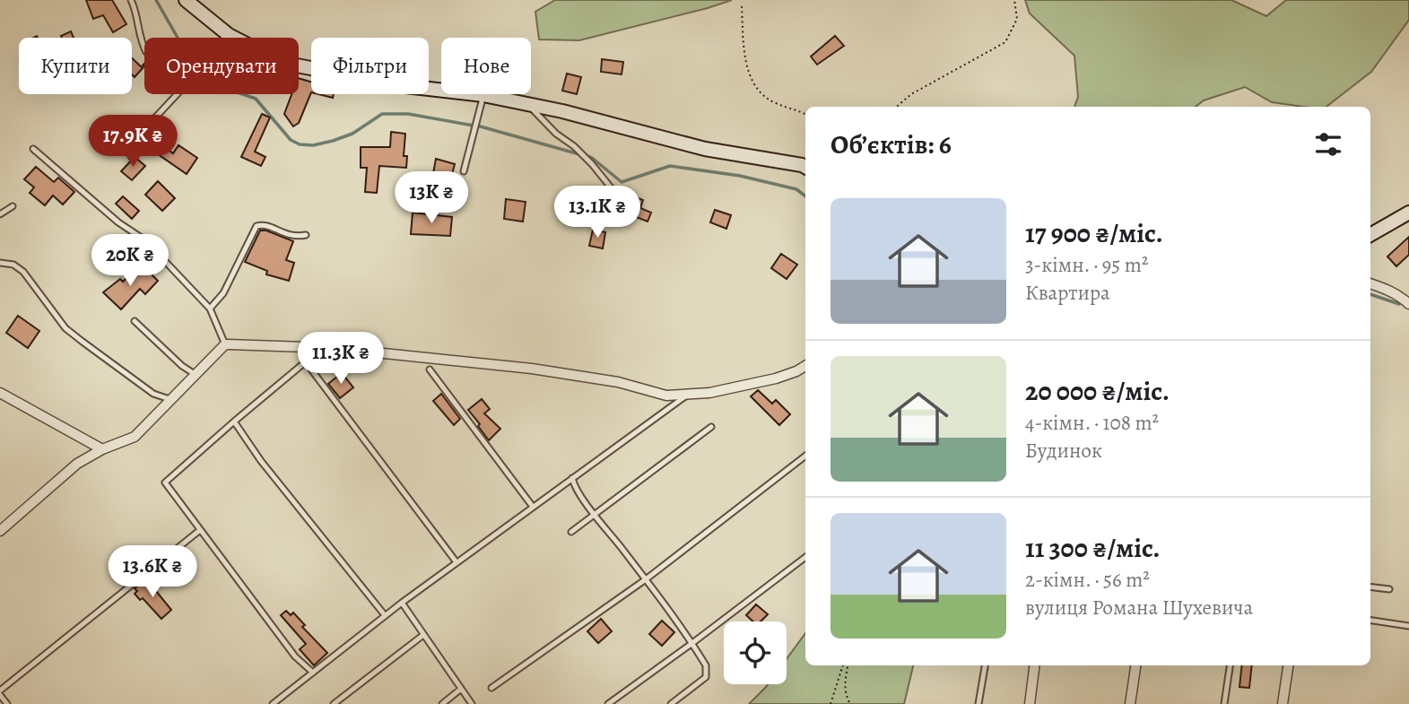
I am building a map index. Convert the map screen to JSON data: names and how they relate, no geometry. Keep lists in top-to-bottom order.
{
  "page": {
    "chip": [
      "Купити",
      "Орендувати",
      "Фільтри",
      "Нове"
    ],
    "heading": "Об’єктів: 6",
    "price": [
      "17.9K ₴",
      "13K ₴",
      "13.1K ₴",
      "20K ₴",
      "11.3K ₴",
      "13.6K ₴"
    ],
    "list": [
      {
        "name": "17 900 ₴/міс.",
        "note": "3-кімн. · 95 m² · Квартира"
      },
      {
        "name": "20 000 ₴/міс.",
        "note": "4-кімн. · 108 m² · Будинок"
      },
      {
        "name": "11 300 ₴/міс.",
        "note": "2-кімн. · 56 m² · вулиця Романа Шухевича"
      }
    ]
  }
}
